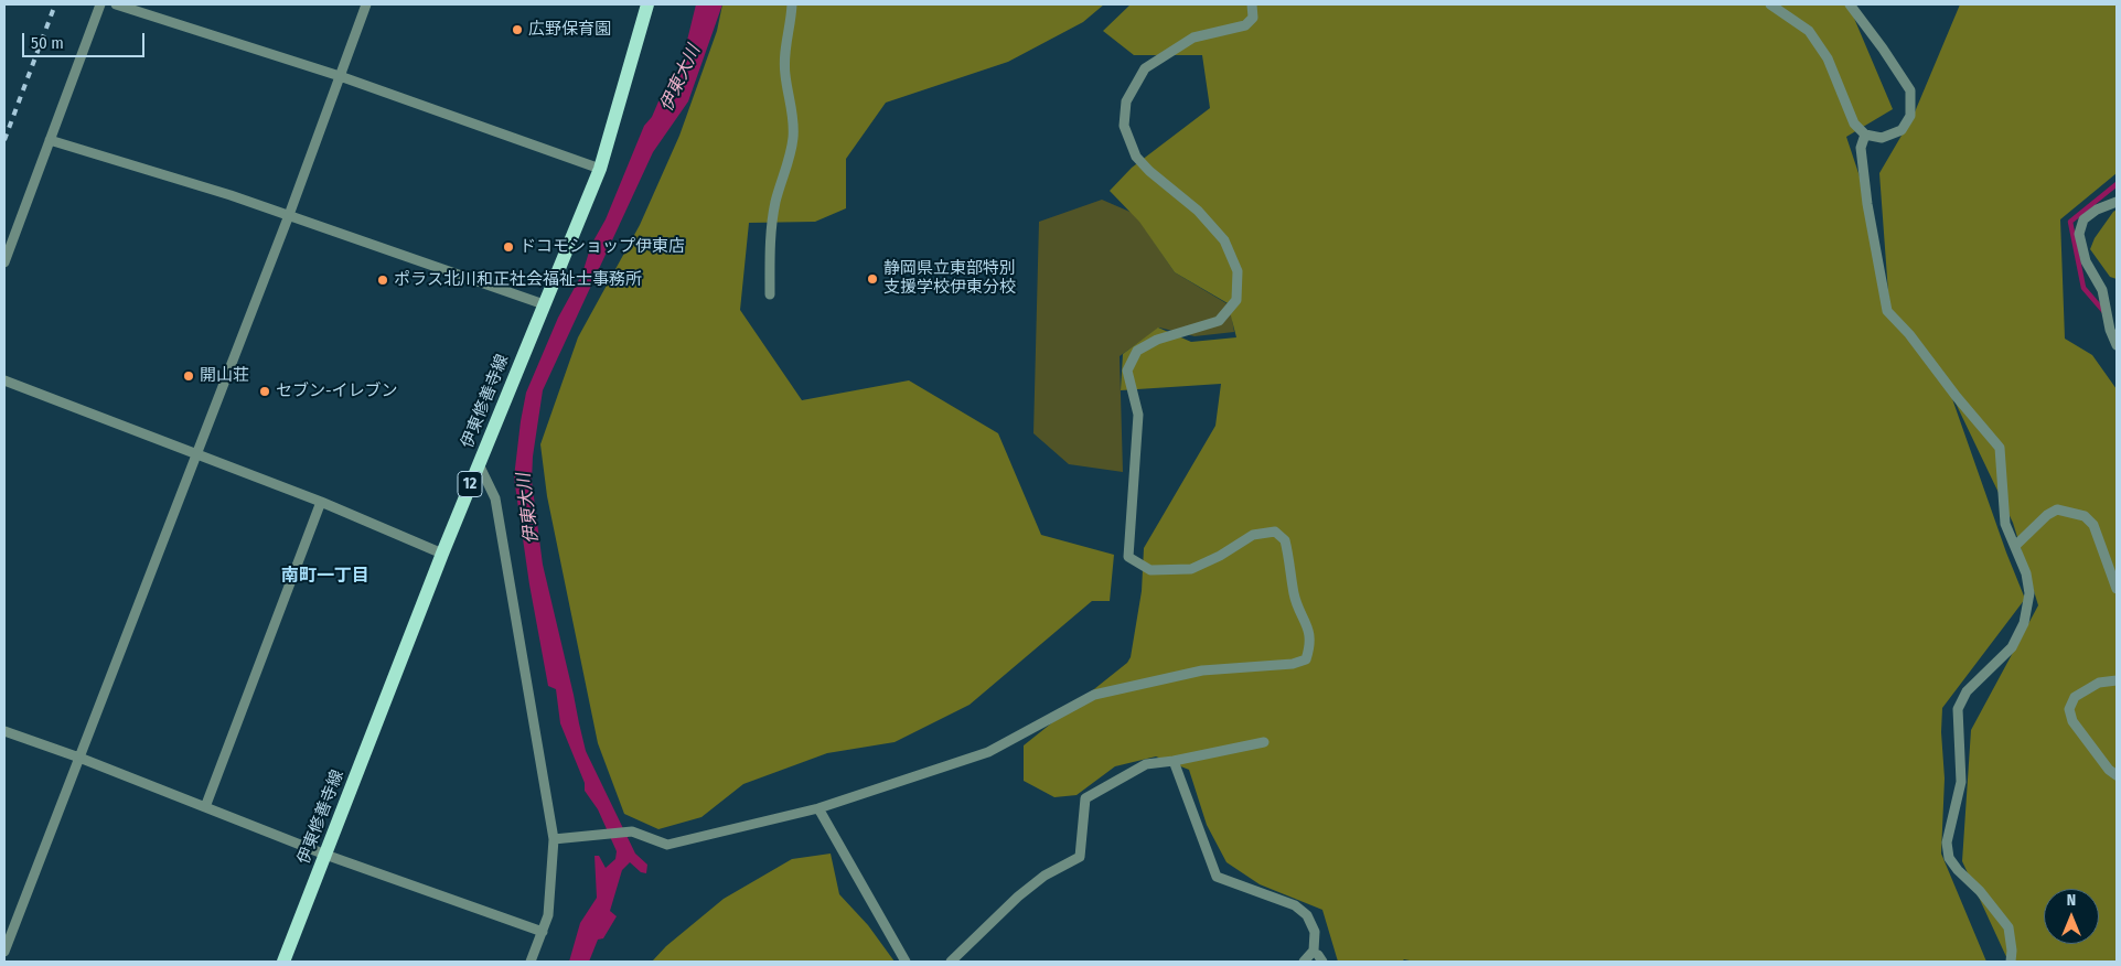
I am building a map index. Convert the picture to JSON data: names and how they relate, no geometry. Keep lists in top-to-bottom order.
{
  "streets": {
    "main road": ["伊東修善寺線", "12"]
  },
  "districts": ["南町一丁目"],
  "water": ["伊東大川"],
  "places": [
    "広野保育園",
    "ドコモショップ伊東店",
    "静岡県立東部特別 支援学校伊東分校",
    "ポラス北川和正社会福祉士事務所",
    "開山荘",
    "セブン-イレブン"
  ],
  "scale_bar": "50 m",
  "north": "top"
}
